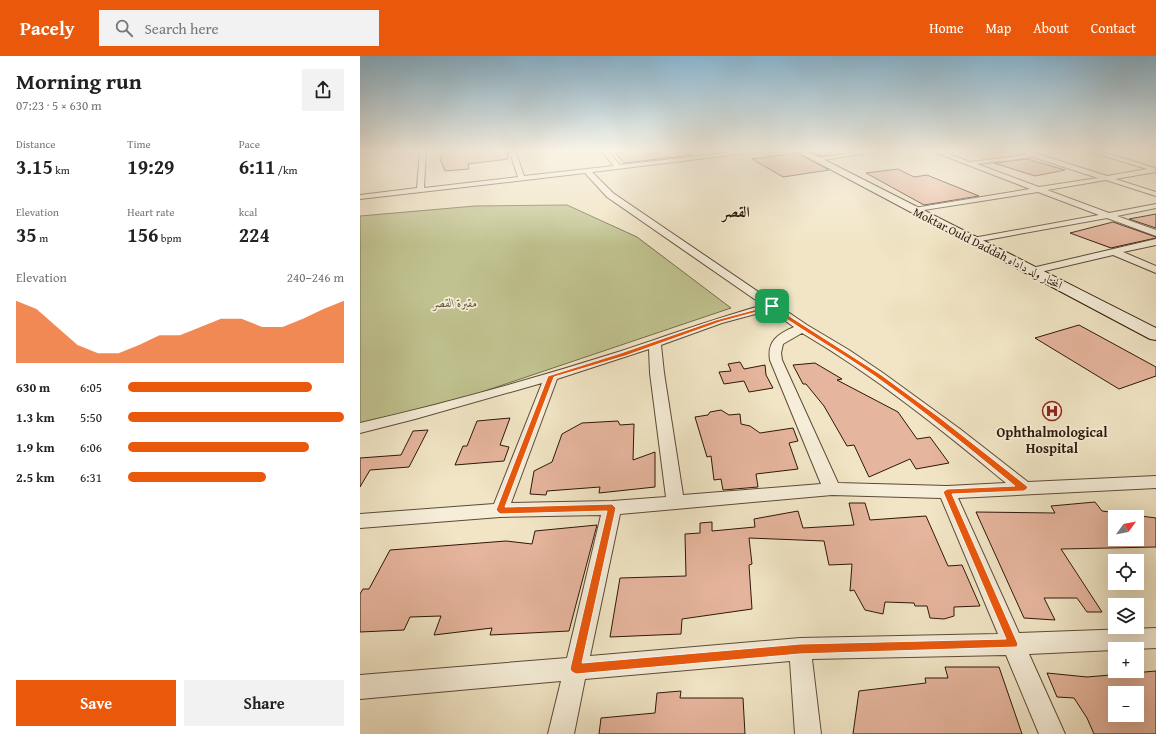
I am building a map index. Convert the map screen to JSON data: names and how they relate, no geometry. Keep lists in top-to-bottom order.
{
  "streets": {
    "main road": ["Moktar Ould Daddah المختار ولد داداه"]
  },
  "districts": ["القصر"],
  "parks": ["مقبرة القصر"],
  "places": {
    "hospital": ["Ophthalmological Hospital"]
  },
  "north": "top right",
  "page": {
    "header": "Pacely",
    "search": "Search here",
    "nav": [
      "Home",
      "Map",
      "About",
      "Contact"
    ],
    "heading": ["Morning run", "07:23 · 5 × 630 m"],
    "stats": [
      ["Distance", "3.15 km"],
      ["Time", "19:29"],
      ["Pace", "6:11 /km"],
      ["Elevation", "35 m"],
      ["Heart rate", "156 bpm"],
      ["kcal", "224"]
    ],
    "chart": ["Elevation", "240–246 m"],
    "list": [
      {
        "name": "630 m",
        "note": "6:05"
      },
      {
        "name": "1.3 km",
        "note": "5:50"
      },
      {
        "name": "1.9 km",
        "note": "6:06"
      },
      {
        "name": "2.5 km",
        "note": "6:31"
      }
    ],
    "map_buttons": ["+", "−"],
    "buttons": ["Save", "Share"]
  }
}
